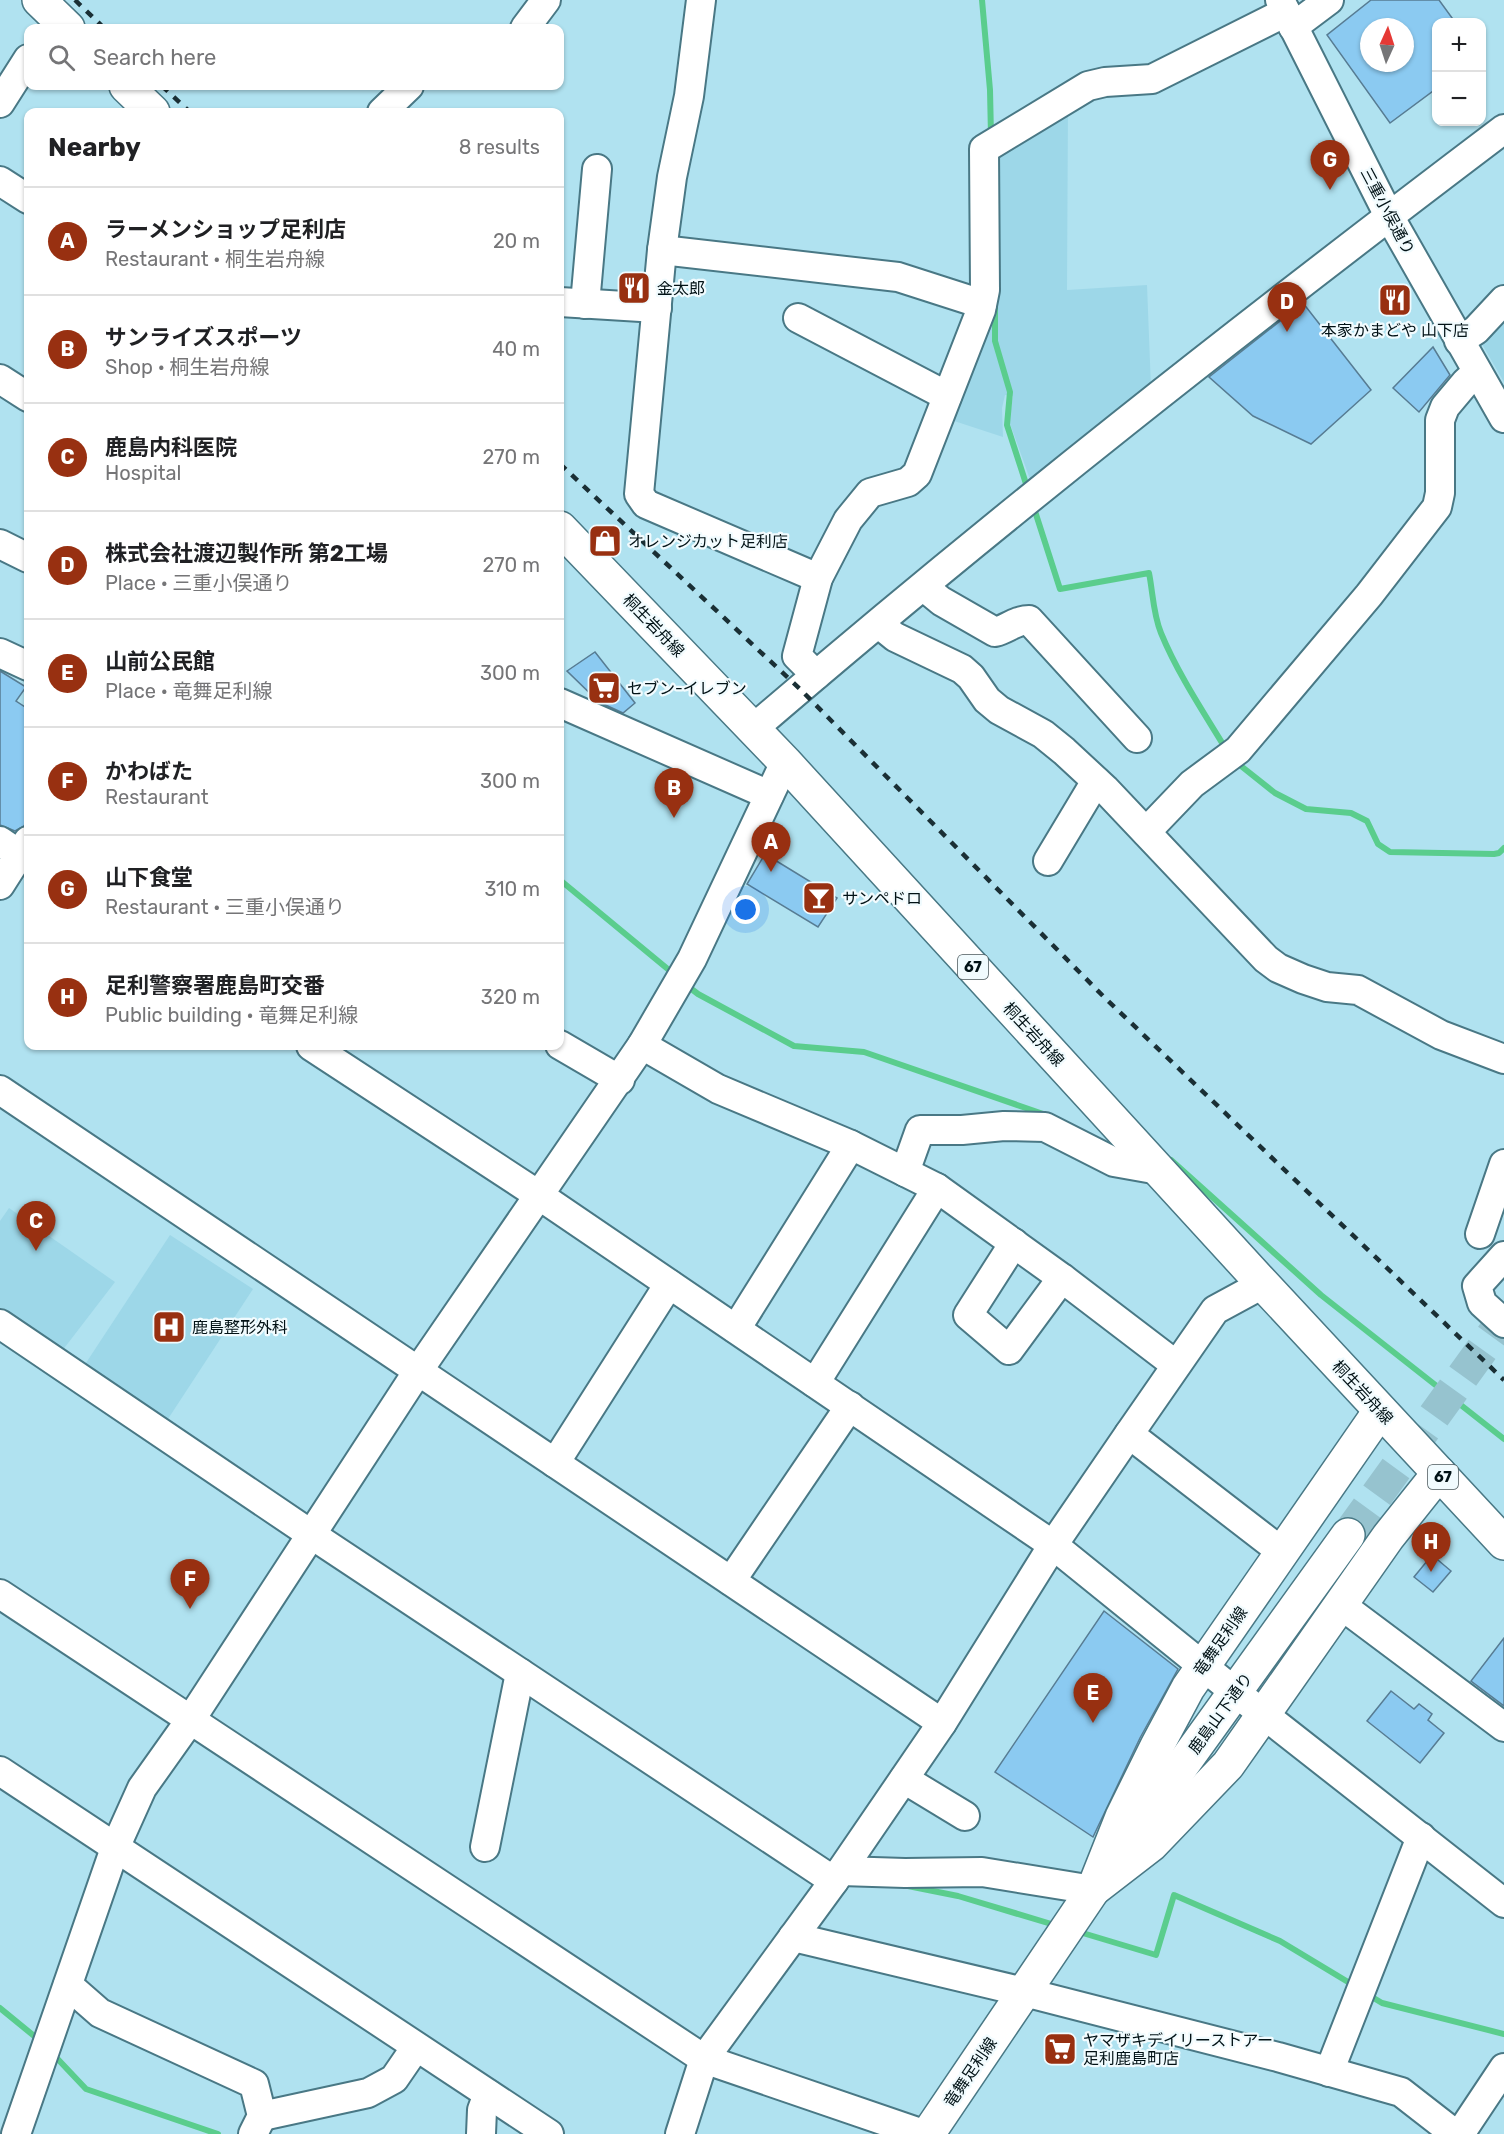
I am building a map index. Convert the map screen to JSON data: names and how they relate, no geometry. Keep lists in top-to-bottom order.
{
  "streets": {
    "main road": [
      "桐生岩舟線",
      "67",
      "竜舞足利線",
      "鹿島山下通り"
    ],
    "street": ["三重小俣通り"]
  },
  "crossings": [
    ["桐生岩舟線", "竜舞足利線"],
    ["竜舞足利線", "鹿島山下通り"]
  ],
  "places": {
    "restaurant": ["金太郎", "本家かまどや 山下店"],
    "shop": ["オレンジカット足利店"],
    "supermarket": ["セブン-イレブン", "ヤマザキデイリーストアー 足利鹿島町店"],
    "bar": ["サンペドロ"],
    "hospital": ["鹿島整形外科"]
  },
  "north": "top",
  "page": {
    "map_buttons": ["+", "−"],
    "search": "Search here",
    "heading": ["Nearby", "8 results"],
    "pins": [
      "G",
      "D",
      "B",
      "A",
      "C",
      "H",
      "F",
      "E"
    ],
    "list": [
      {
        "mark": "A",
        "name": "ラーメンショップ足利店",
        "note": "Restaurant · 桐生岩舟線",
        "value": "20 m"
      },
      {
        "mark": "B",
        "name": "サンライズスポーツ",
        "note": "Shop · 桐生岩舟線",
        "value": "40 m"
      },
      {
        "mark": "C",
        "name": "鹿島内科医院",
        "note": "Hospital",
        "value": "270 m"
      },
      {
        "mark": "D",
        "name": "株式会社渡辺製作所 第2工場",
        "note": "Place · 三重小俣通り",
        "value": "270 m"
      },
      {
        "mark": "E",
        "name": "山前公民館",
        "note": "Place · 竜舞足利線",
        "value": "300 m"
      },
      {
        "mark": "F",
        "name": "かわばた",
        "note": "Restaurant",
        "value": "300 m"
      },
      {
        "mark": "G",
        "name": "山下食堂",
        "note": "Restaurant · 三重小俣通り",
        "value": "310 m"
      },
      {
        "mark": "H",
        "name": "足利警察署鹿島町交番",
        "note": "Public building · 竜舞足利線",
        "value": "320 m"
      }
    ]
  }
}
